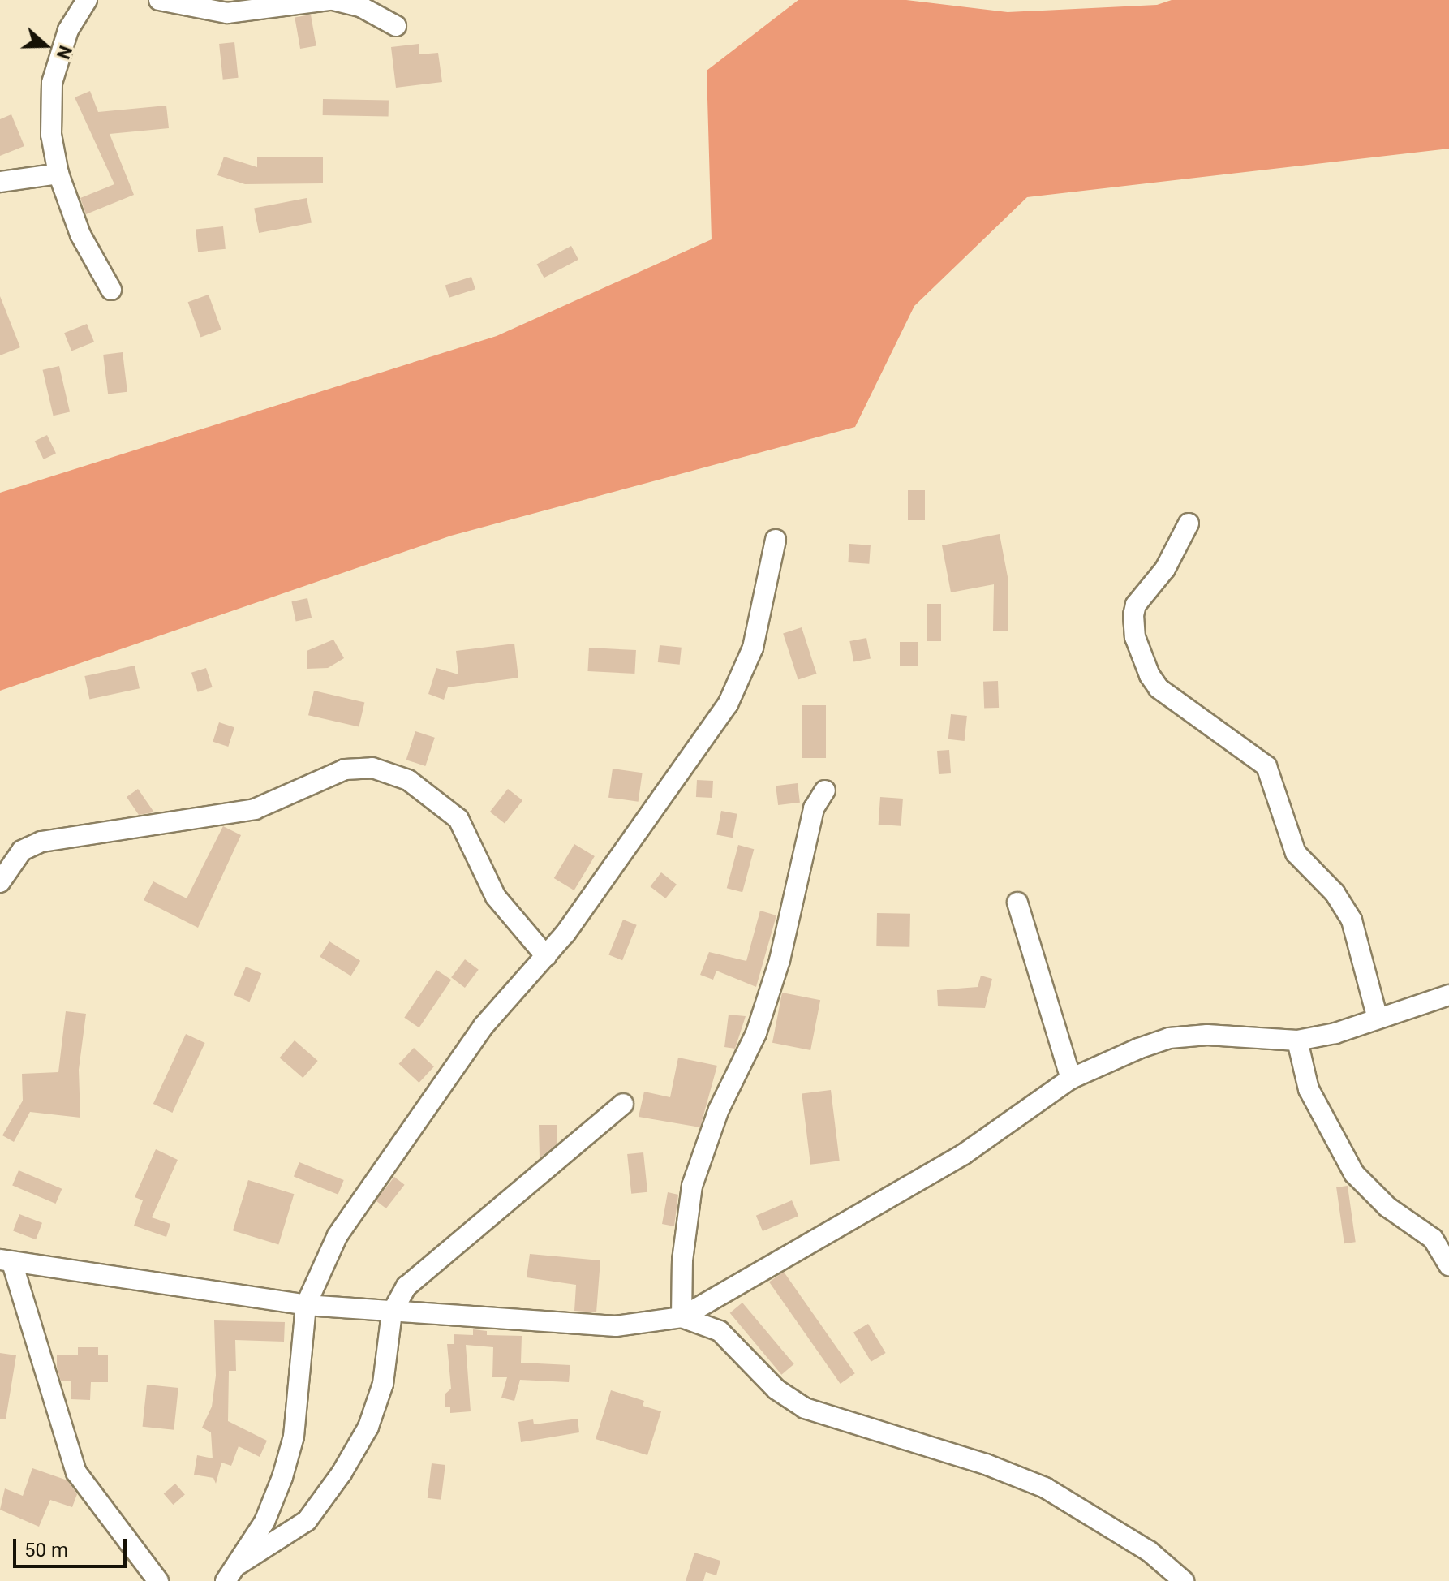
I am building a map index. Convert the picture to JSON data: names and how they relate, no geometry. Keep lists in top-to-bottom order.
{
  "scale_bar": "50 m",
  "north": "right"
}
